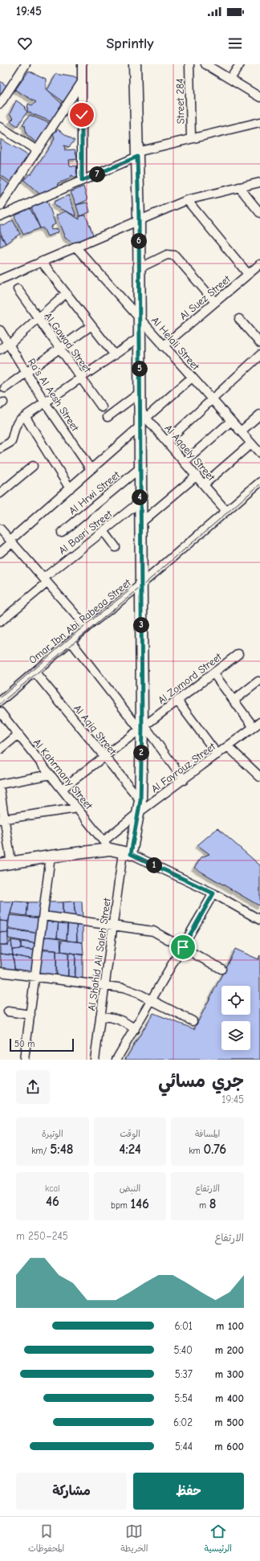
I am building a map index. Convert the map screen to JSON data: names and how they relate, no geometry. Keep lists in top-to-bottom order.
{
  "streets": {
    "street": [
      "Street 284",
      "Al Suez Street",
      "Al Gawad Street",
      "Al Helali Street",
      "Ra's Al Aesh Street",
      "Al Aqaely Street",
      "Al Hrwi Street",
      "Al Basri Street",
      "Omar Ibn Abi Rabeaa Street",
      "Al Zomord Street",
      "Al Aqiq Street",
      "Al Fayrouz Street",
      "Al Kahrmany Street",
      "Al Shahid Ali Saleh Street"
    ]
  },
  "crossings": [
    ["Al Suez Street", "Al Helali Street"],
    ["Al Aqaely Street", "Omar Ibn Abi Rabeaa Street"],
    ["Omar Ibn Abi Rabeaa Street", "Al Aqiq Street"],
    ["Al Zomord Street", "Al Aqiq Street"],
    ["Al Zomord Street", "Al Kahrmany Street"],
    ["Al Fayrouz Street", "Al Kahrmany Street"]
  ],
  "scale_bar": "50 m",
  "page": {
    "status": "19:45",
    "header": "Sprintly",
    "pins": [
      "7",
      "6",
      "5",
      "4",
      "3",
      "2",
      "1"
    ],
    "scale": "50 m",
    "heading": ["جري مسائي", "19:45"],
    "stats": [
      ["المسافة", "0.76 km"],
      ["الوقت", "4:24"],
      ["الوتيرة", "5:48 /km"],
      ["الارتفاع", "8 m"],
      ["النبض", "146 bpm"],
      ["kcal", "46"]
    ],
    "chart": ["الارتفاع", "245–250 m"],
    "list": [
      {
        "name": "100 m",
        "note": "6:01"
      },
      {
        "name": "200 m",
        "note": "5:40"
      },
      {
        "name": "300 m",
        "note": "5:37"
      },
      {
        "name": "400 m",
        "note": "5:54"
      },
      {
        "name": "500 m",
        "note": "6:02"
      },
      {
        "name": "600 m",
        "note": "5:44"
      }
    ],
    "buttons": ["حفظ", "مشاركة"],
    "tabs": ["الرئيسية", "الخريطة", "المحفوظات"]
  }
}
